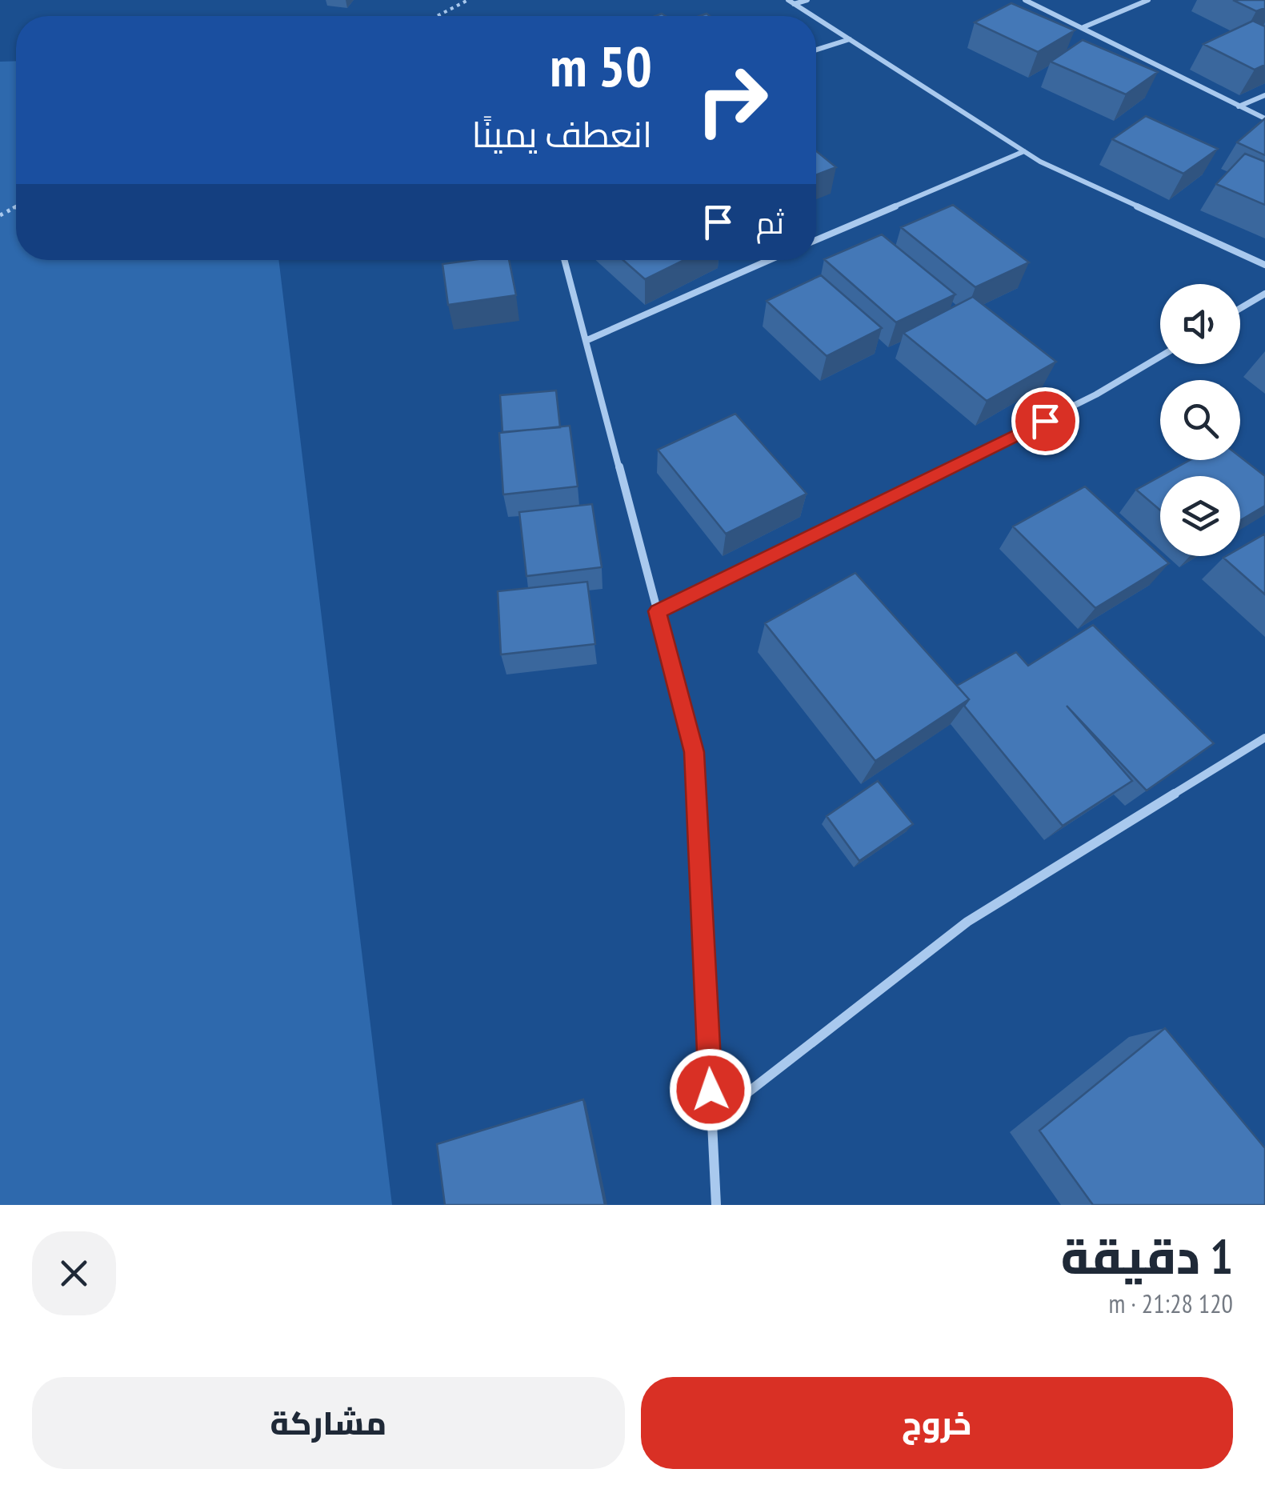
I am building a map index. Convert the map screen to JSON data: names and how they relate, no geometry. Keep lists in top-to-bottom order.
{
  "page": {
    "turn": ["50 m", "انعطف يمينًا"],
    "then": "ثم",
    "heading": ["1 دقيقة", "120 m · 21:28"],
    "buttons": ["خروج", "مشاركة"]
  }
}
